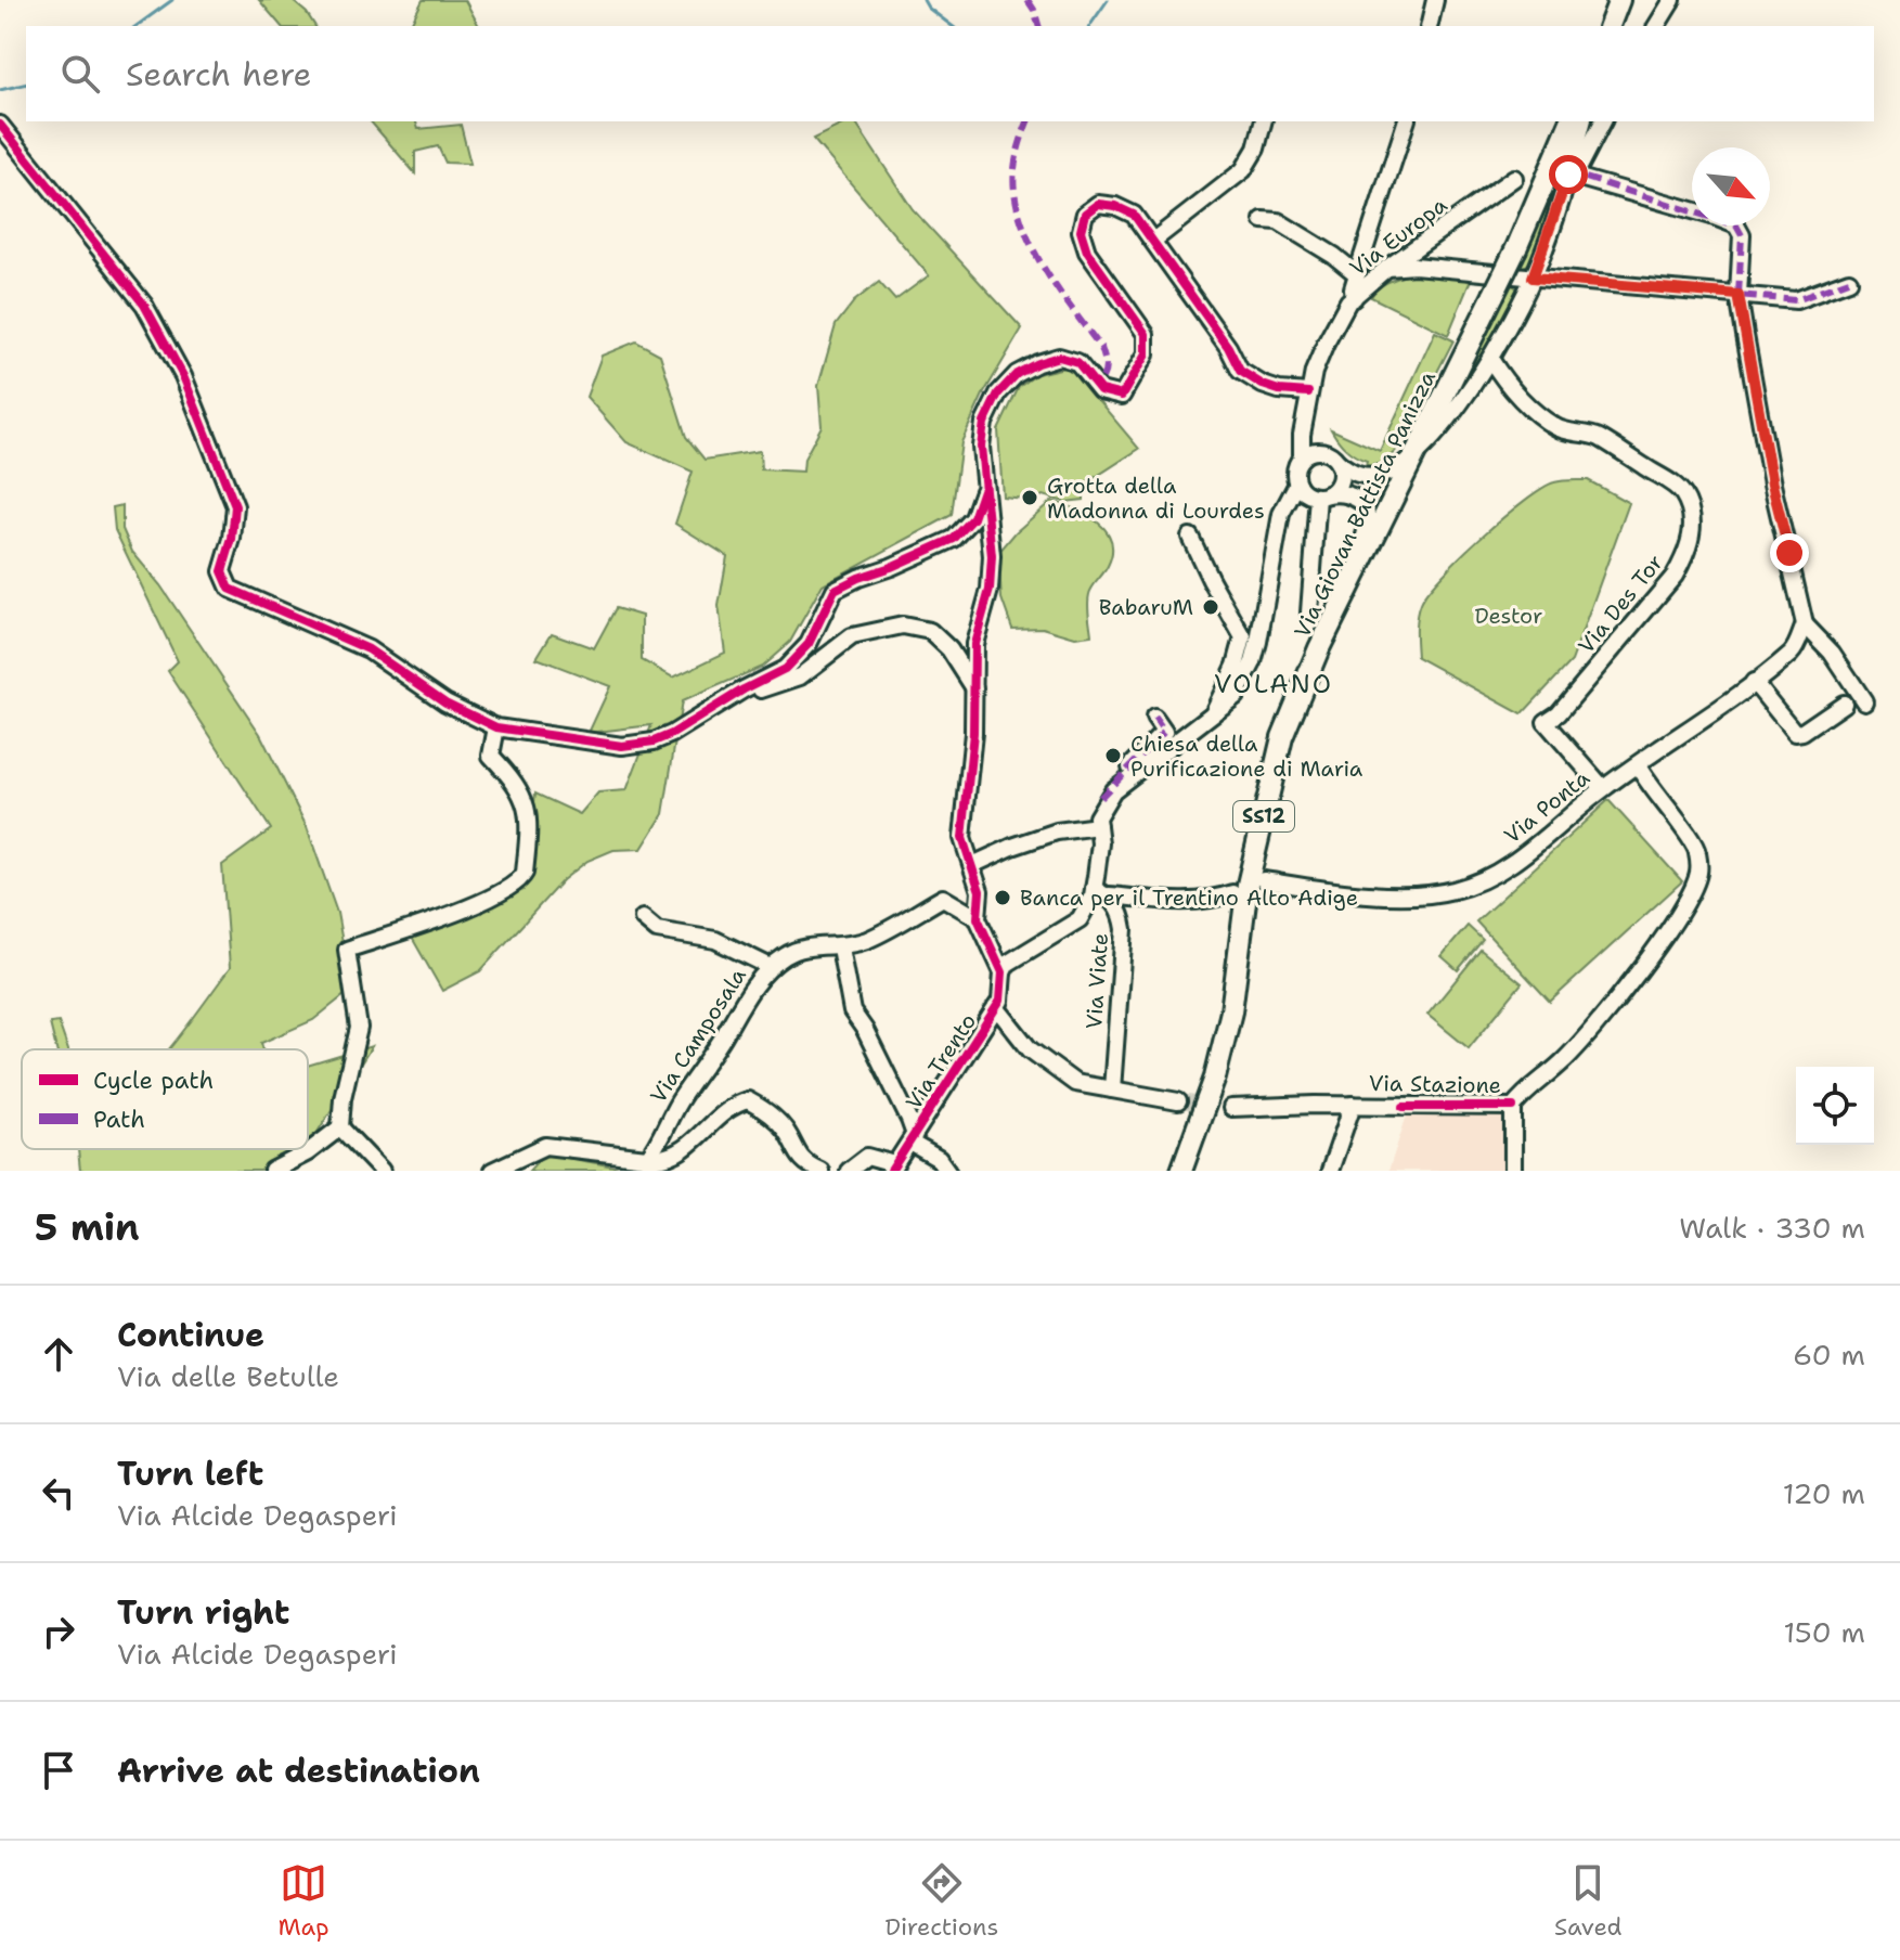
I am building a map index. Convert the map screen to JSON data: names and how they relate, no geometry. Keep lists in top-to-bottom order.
{
  "streets": {
    "main road": ["Via Giovan Battista Panizza", "SS12"],
    "street": [
      "Via Europa",
      "Via Des Tor",
      "Via Ponta",
      "Via Viate",
      "Via Camposala",
      "Via Trento",
      "Via Stazione"
    ]
  },
  "crossings": [
    ["Via Des Tor", "Via Ponta"],
    ["Via Ponta", "Via Stazione"]
  ],
  "districts": ["VOLANO"],
  "parks": ["Destor"],
  "places": [
    "Grotta della Madonna di Lourdes",
    "BabaruM",
    "Chiesa della Purificazione di Maria",
    "Banca per il Trentino Alto Adige"
  ],
  "legend": ["Cycle path", "Path"],
  "north": "bottom right",
  "page": {
    "search": "Search here",
    "heading": ["5 min", "Walk · 330 m"],
    "list": [
      ["Continue", "Via delle Betulle", "60 m"],
      ["Turn left", "Via Alcide Degasperi", "120 m"],
      ["Turn right", "Via Alcide Degasperi", "150 m"],
      "Arrive at destination"
    ],
    "nav": ["Map", "Directions", "Saved"]
  }
}
